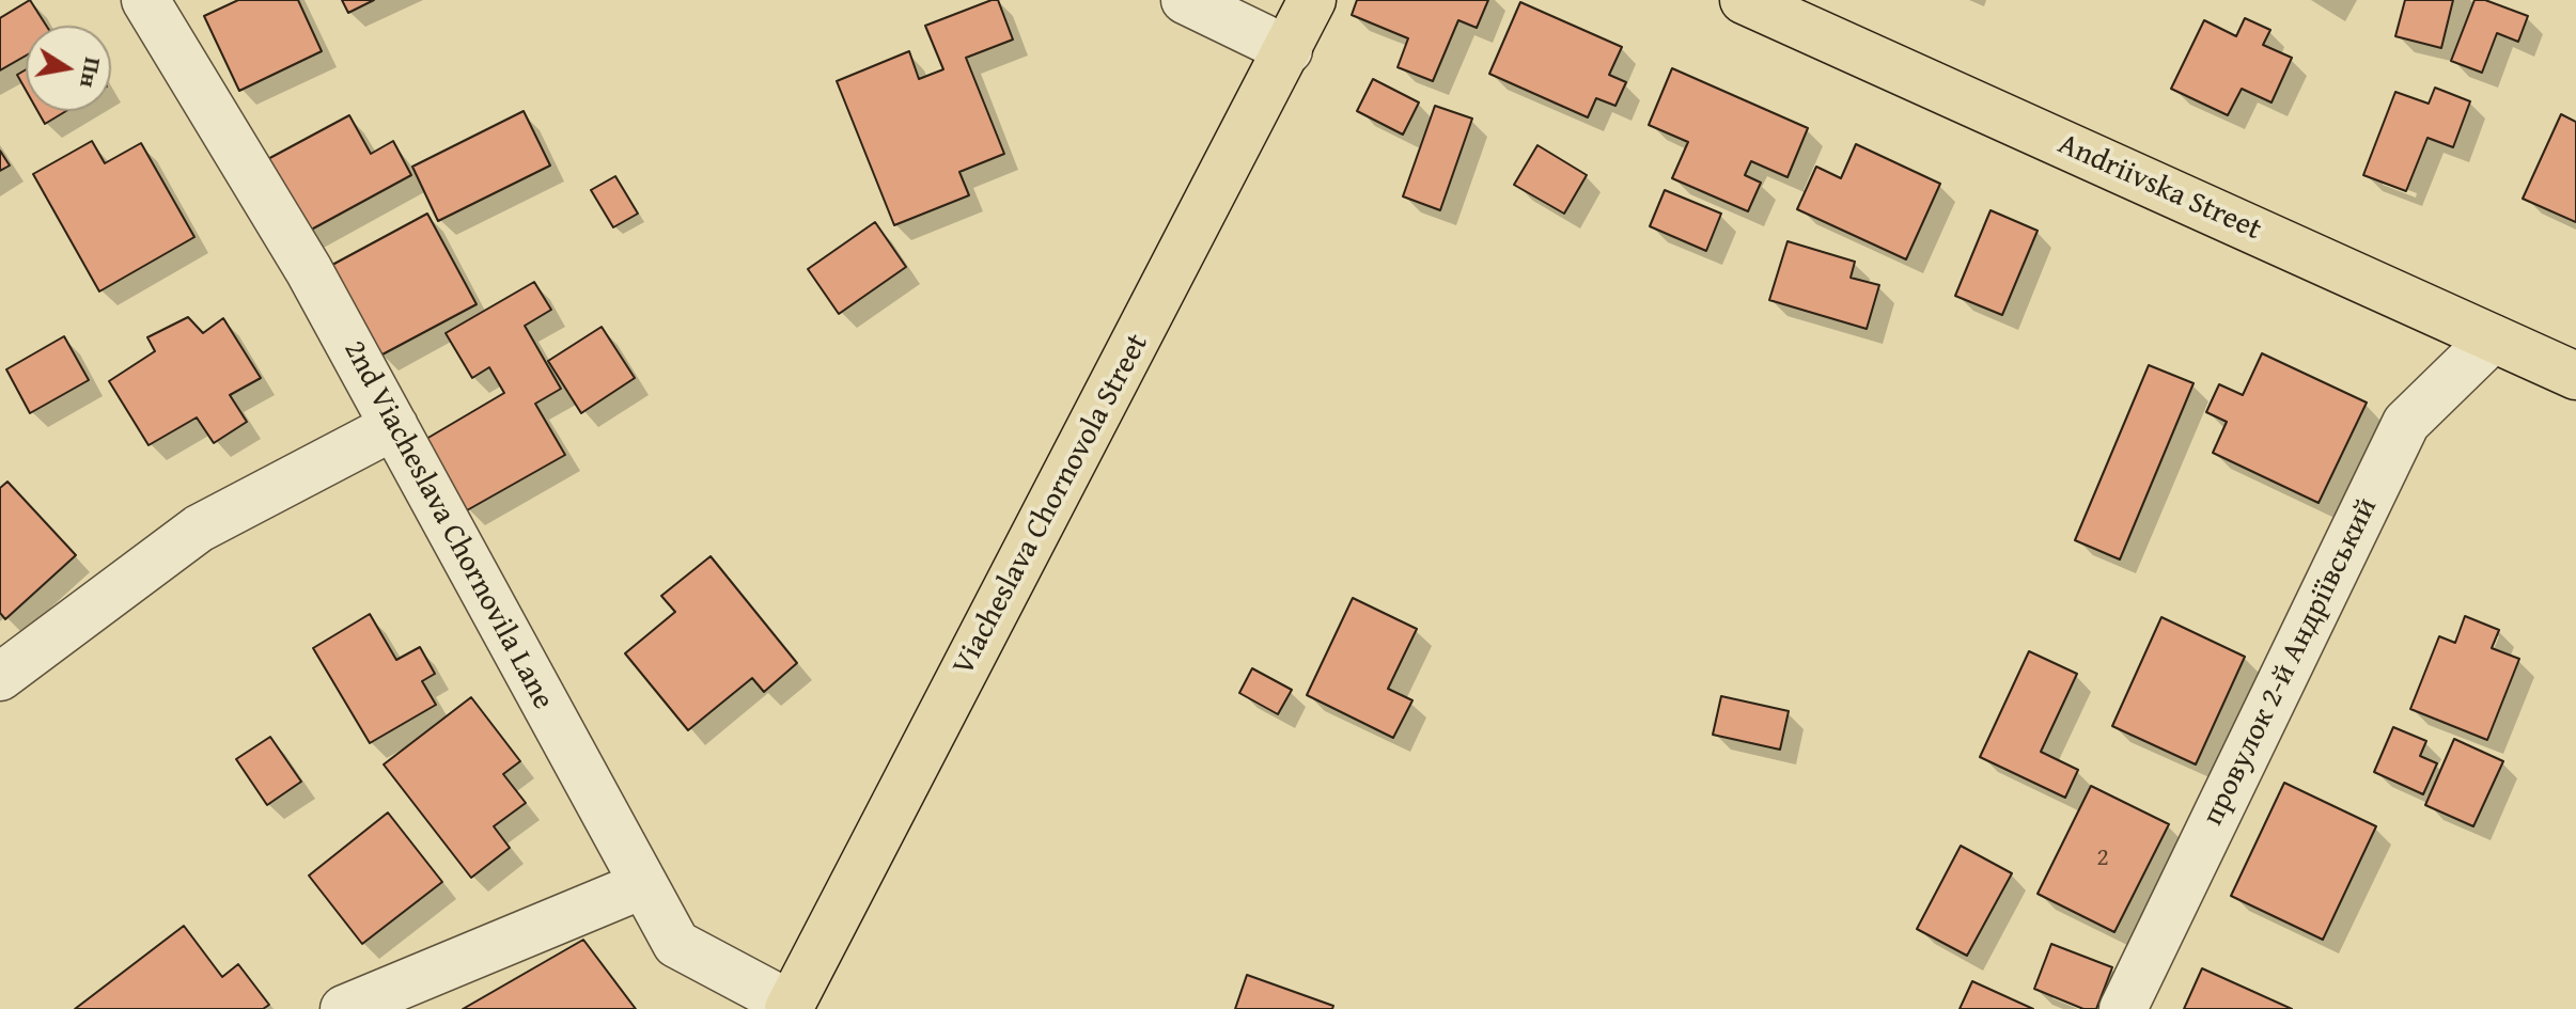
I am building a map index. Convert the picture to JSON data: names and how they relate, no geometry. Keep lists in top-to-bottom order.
{
  "streets": {
    "main road": ["Andriivska Street", "Viacheslava Chornovola Street"],
    "street": ["2nd Viacheslava Chornovila Lane", "провулок 2-й Андріївський"]
  },
  "crossings": [
    ["Andriivska Street", "провулок 2-й Андріївський"],
    ["Viacheslava Chornovola Street", "2nd Viacheslava Chornovila Lane"]
  ],
  "house_numbers": ["2"],
  "north": "right"
}
